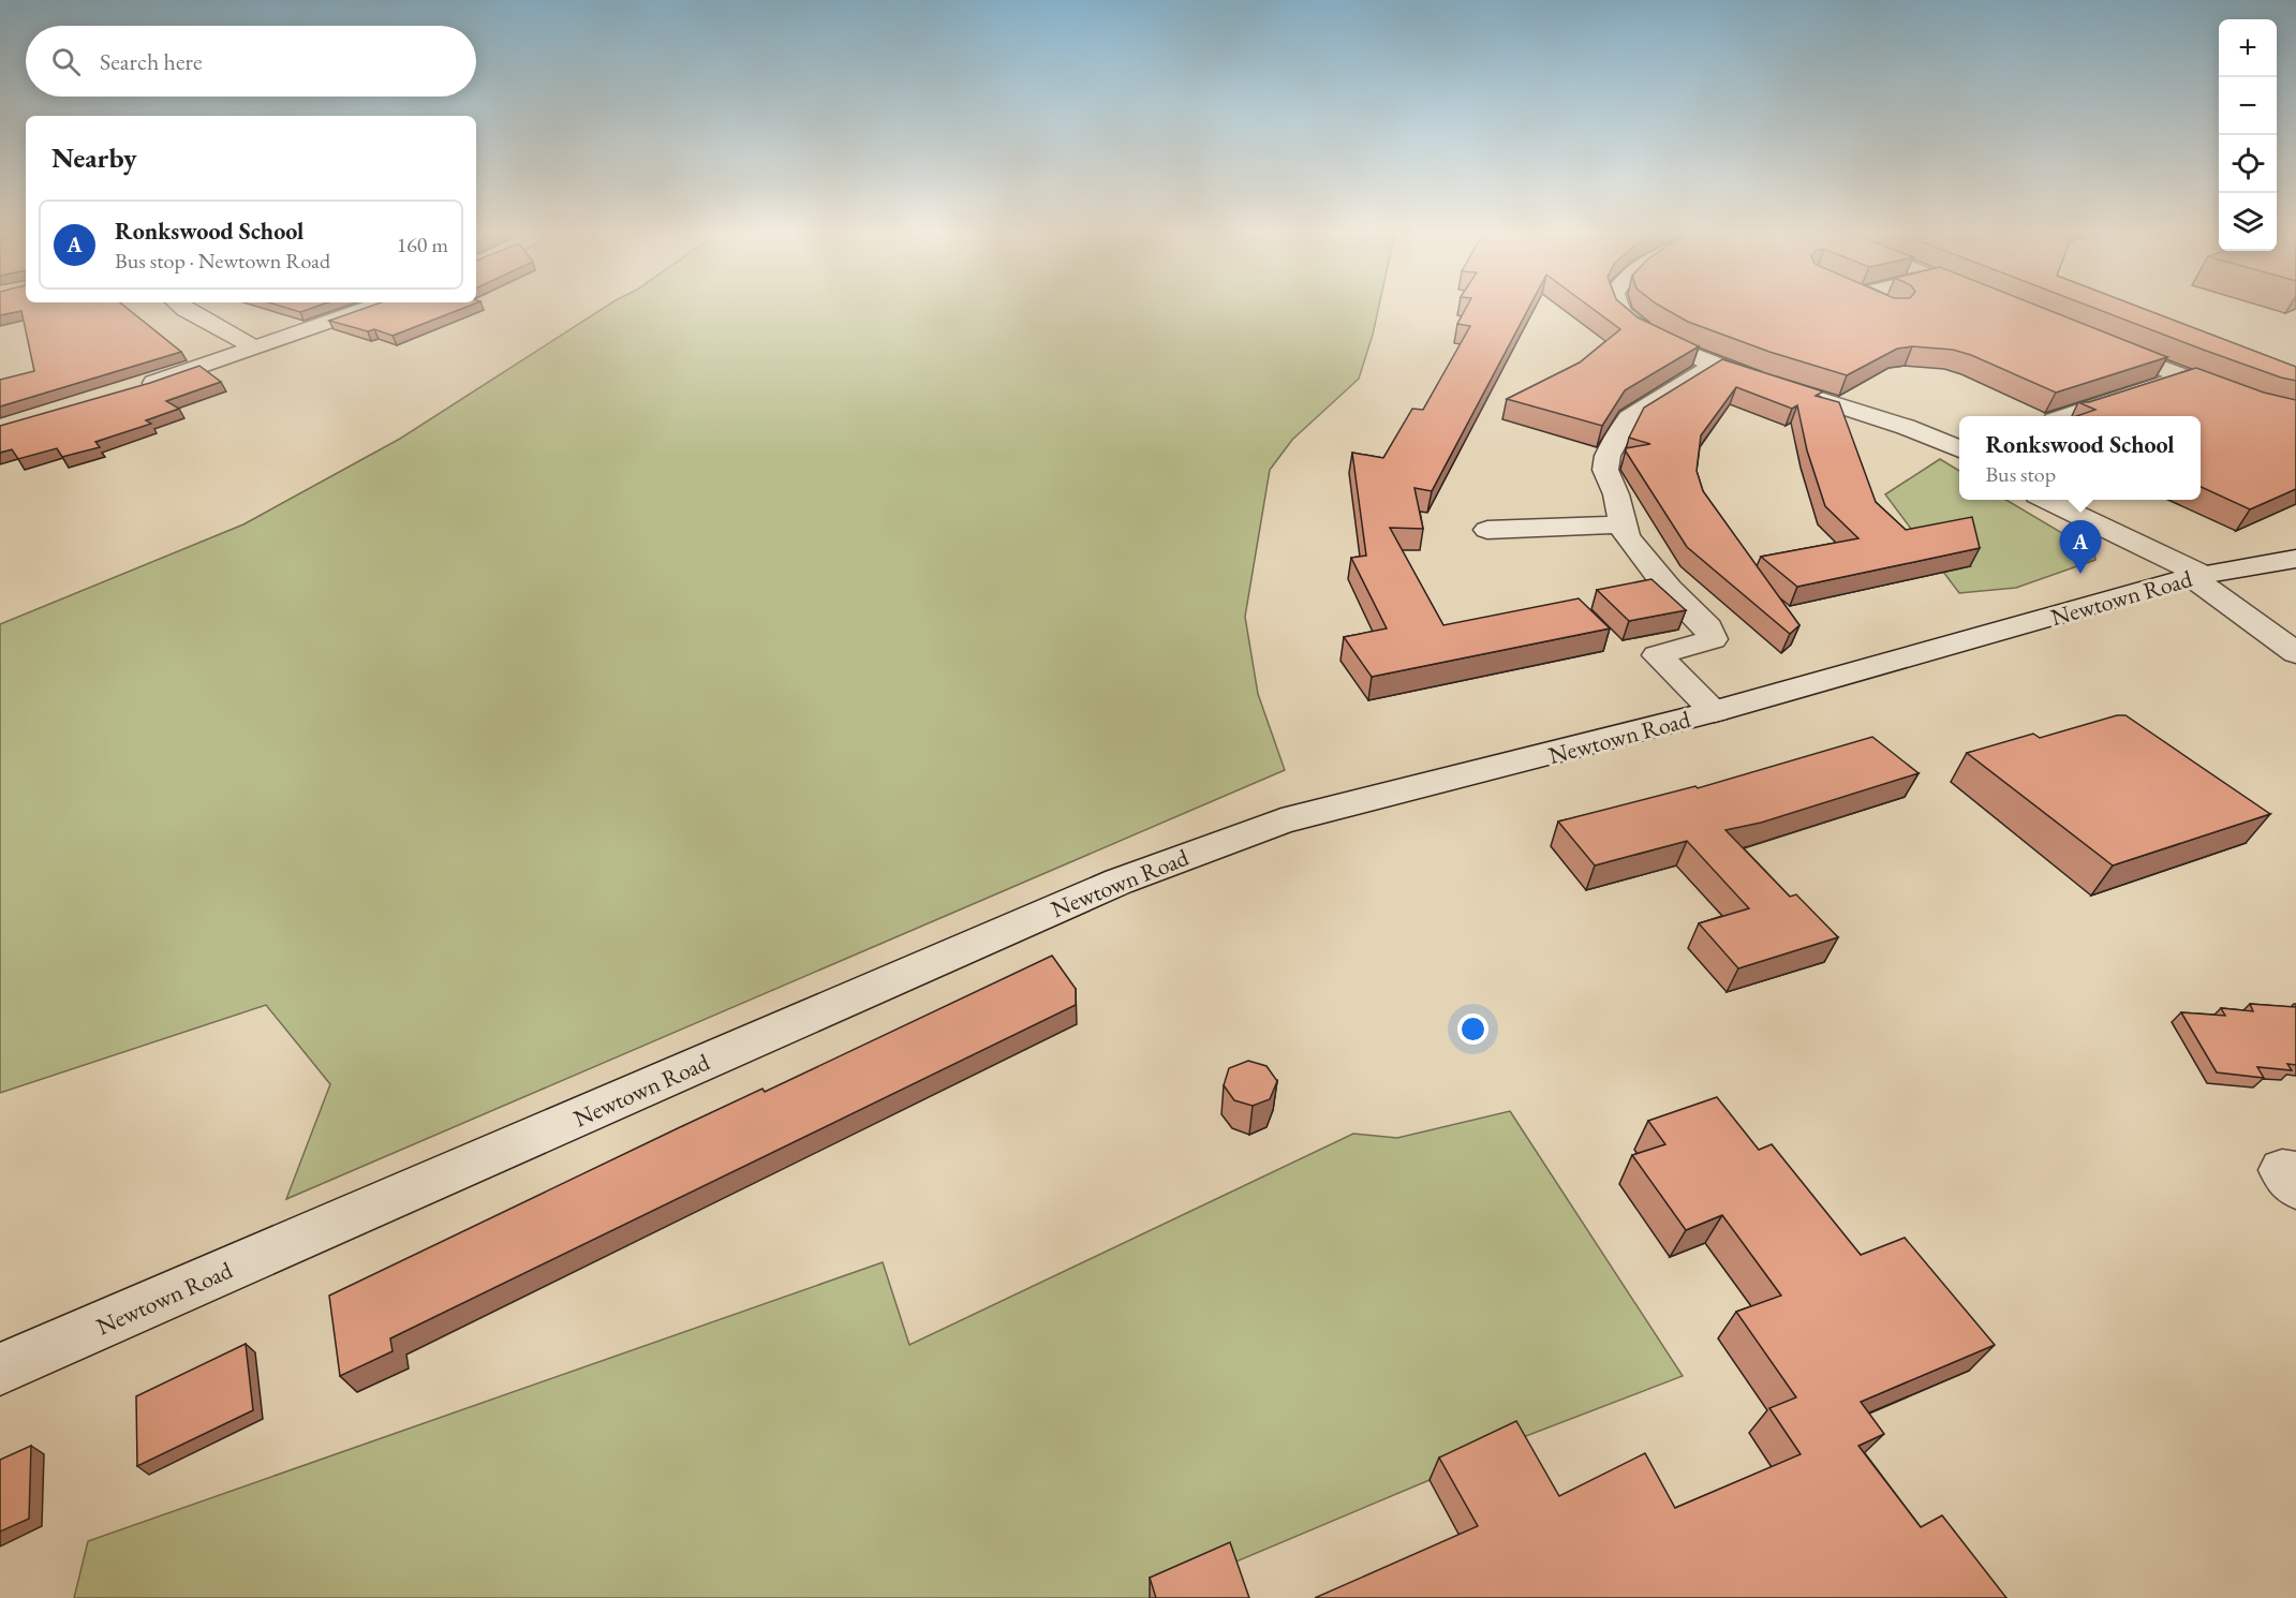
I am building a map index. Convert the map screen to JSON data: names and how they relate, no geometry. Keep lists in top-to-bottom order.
{
  "streets": {
    "street": ["Newtown Road"]
  },
  "page": {
    "map_buttons": ["+", "−"],
    "search": "Search here",
    "heading": "Nearby",
    "list": [
      {
        "mark": "A",
        "name": "Ronkswood School",
        "note": "Bus stop · Newtown Road",
        "value": "160 m"
      }
    ],
    "popup": ["Ronkswood School", "Bus stop"],
    "pins": "A"
  }
}
